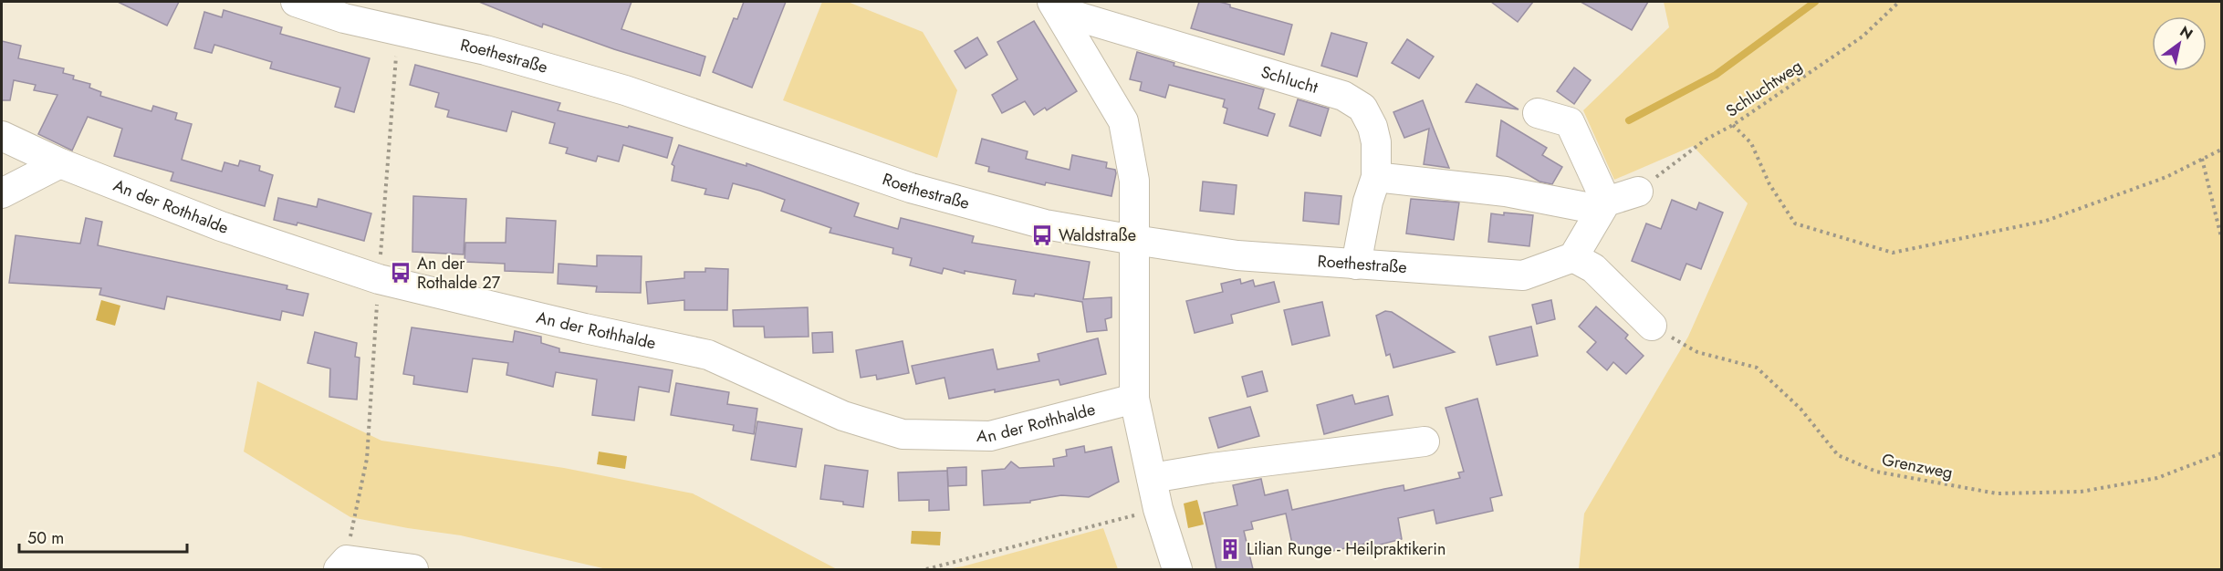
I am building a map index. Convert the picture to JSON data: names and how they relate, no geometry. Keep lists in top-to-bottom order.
{
  "streets": {
    "street": ["Roethestraße", "Schlucht", "An der Rothhalde"],
    "path": ["Schluchtweg", "Grenzweg"]
  },
  "crossings": [
    ["Roethestraße", "Schlucht"]
  ],
  "places": {
    "bus stop": ["Waldstraße", "An der Rothalde 27"],
    "building": ["Lilian Runge - Heilpraktikerin"]
  },
  "scale_bar": "50 m",
  "north": "top right"
}
